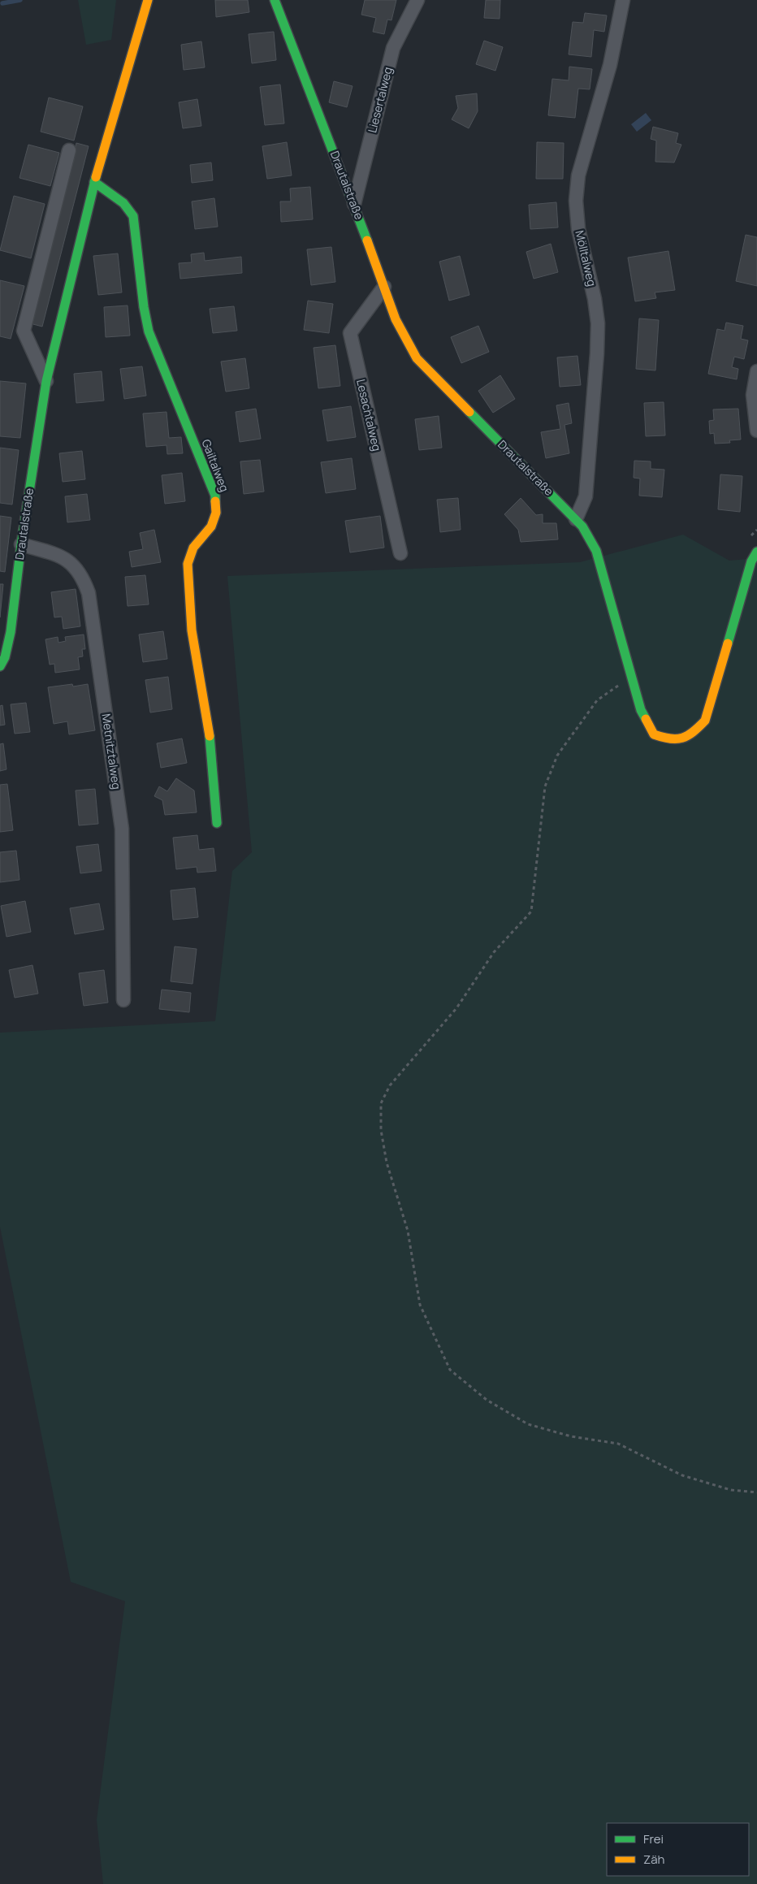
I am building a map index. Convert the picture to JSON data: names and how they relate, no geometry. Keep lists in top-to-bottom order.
{
  "streets": {
    "street": [
      "Liesertalweg",
      "Drautalstraße",
      "Mölltalweg",
      "Lesachtalweg",
      "Gailtalweg",
      "Metnitztalweg"
    ]
  },
  "crossings": [
    ["Liesertalweg", "Drautalstraße"],
    ["Drautalstraße", "Mölltalweg"],
    ["Drautalstraße", "Lesachtalweg"],
    ["Drautalstraße", "Gailtalweg"],
    ["Drautalstraße", "Metnitztalweg"]
  ],
  "legend": ["Frei", "Zäh"]
}
